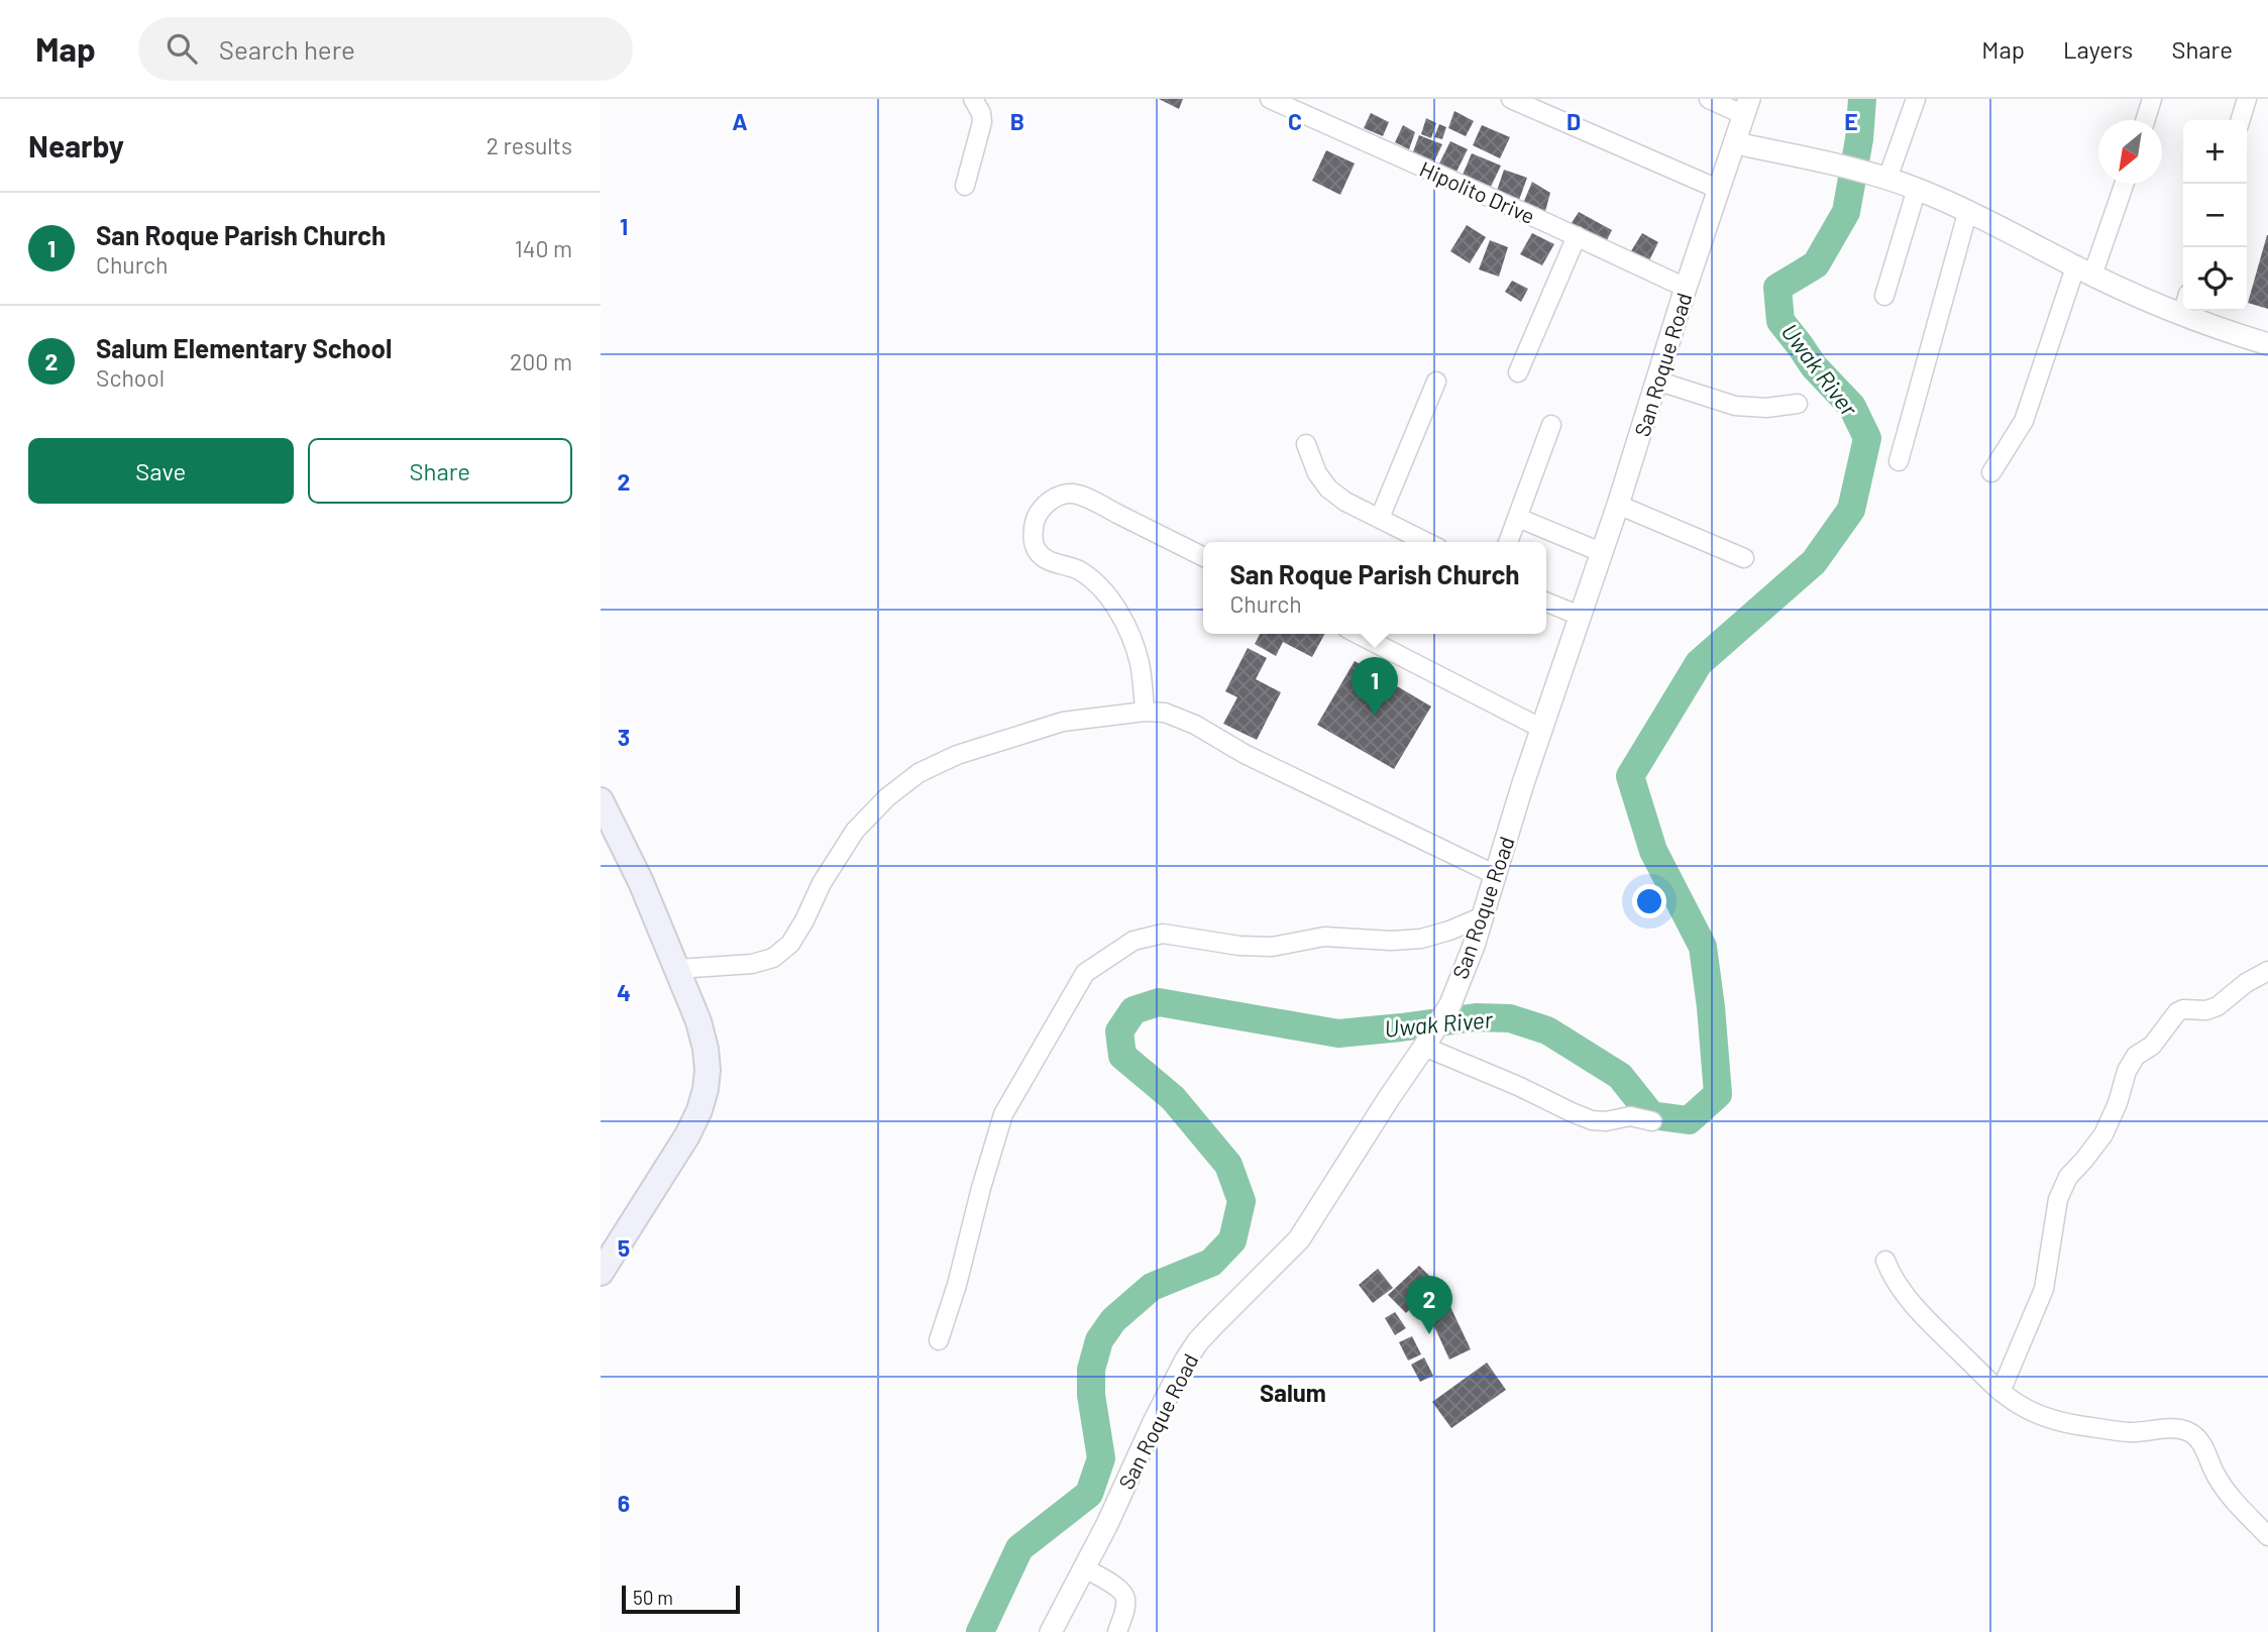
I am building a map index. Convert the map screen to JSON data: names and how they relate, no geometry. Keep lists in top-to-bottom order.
{
  "streets": {
    "street": ["Hipolito Drive", "San Roque Road"]
  },
  "crossings": [
    ["Hipolito Drive", "San Roque Road"]
  ],
  "districts": ["Salum"],
  "water": ["Uwak River"],
  "scale_bar": "50 m",
  "north": "bottom left",
  "page": {
    "header": "Map",
    "search": "Search here",
    "nav": ["Map", "Layers", "Share"],
    "heading": ["Nearby", "2 results"],
    "map_buttons": ["+", "−"],
    "list": [
      {
        "mark": "1",
        "name": "San Roque Parish Church",
        "note": "Church",
        "value": "140 m"
      },
      {
        "mark": "2",
        "name": "Salum Elementary School",
        "note": "School",
        "value": "200 m"
      }
    ],
    "buttons": ["Save", "Share"],
    "popup": ["San Roque Parish Church", "Church"],
    "pins": ["1", "2"],
    "scale": "50 m"
  },
  "grid": {
    "columns": [
      "A",
      "B",
      "C",
      "D",
      "E"
    ],
    "rows": [
      "1",
      "2",
      "3",
      "4",
      "5",
      "6"
    ]
  }
}
